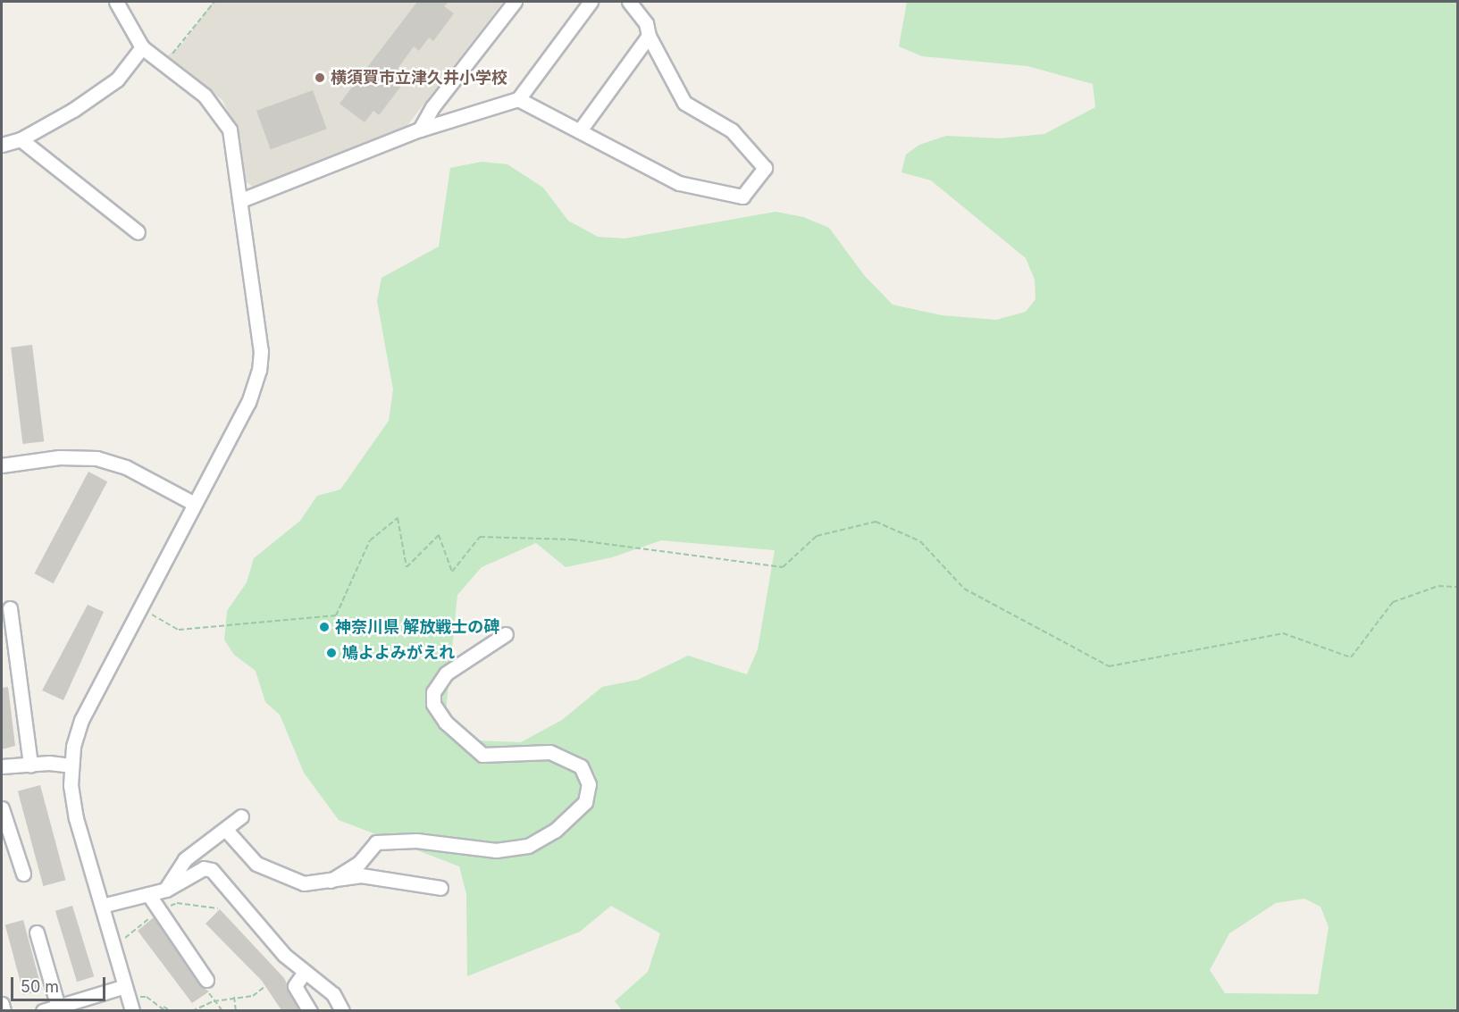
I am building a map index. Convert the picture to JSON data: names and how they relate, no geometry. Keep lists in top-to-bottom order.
{
  "places": ["横須賀市立津久井小学校", "神奈川県 解放戦士の碑", "鳩よよみがえれ"],
  "scale_bar": "50 m"
}
